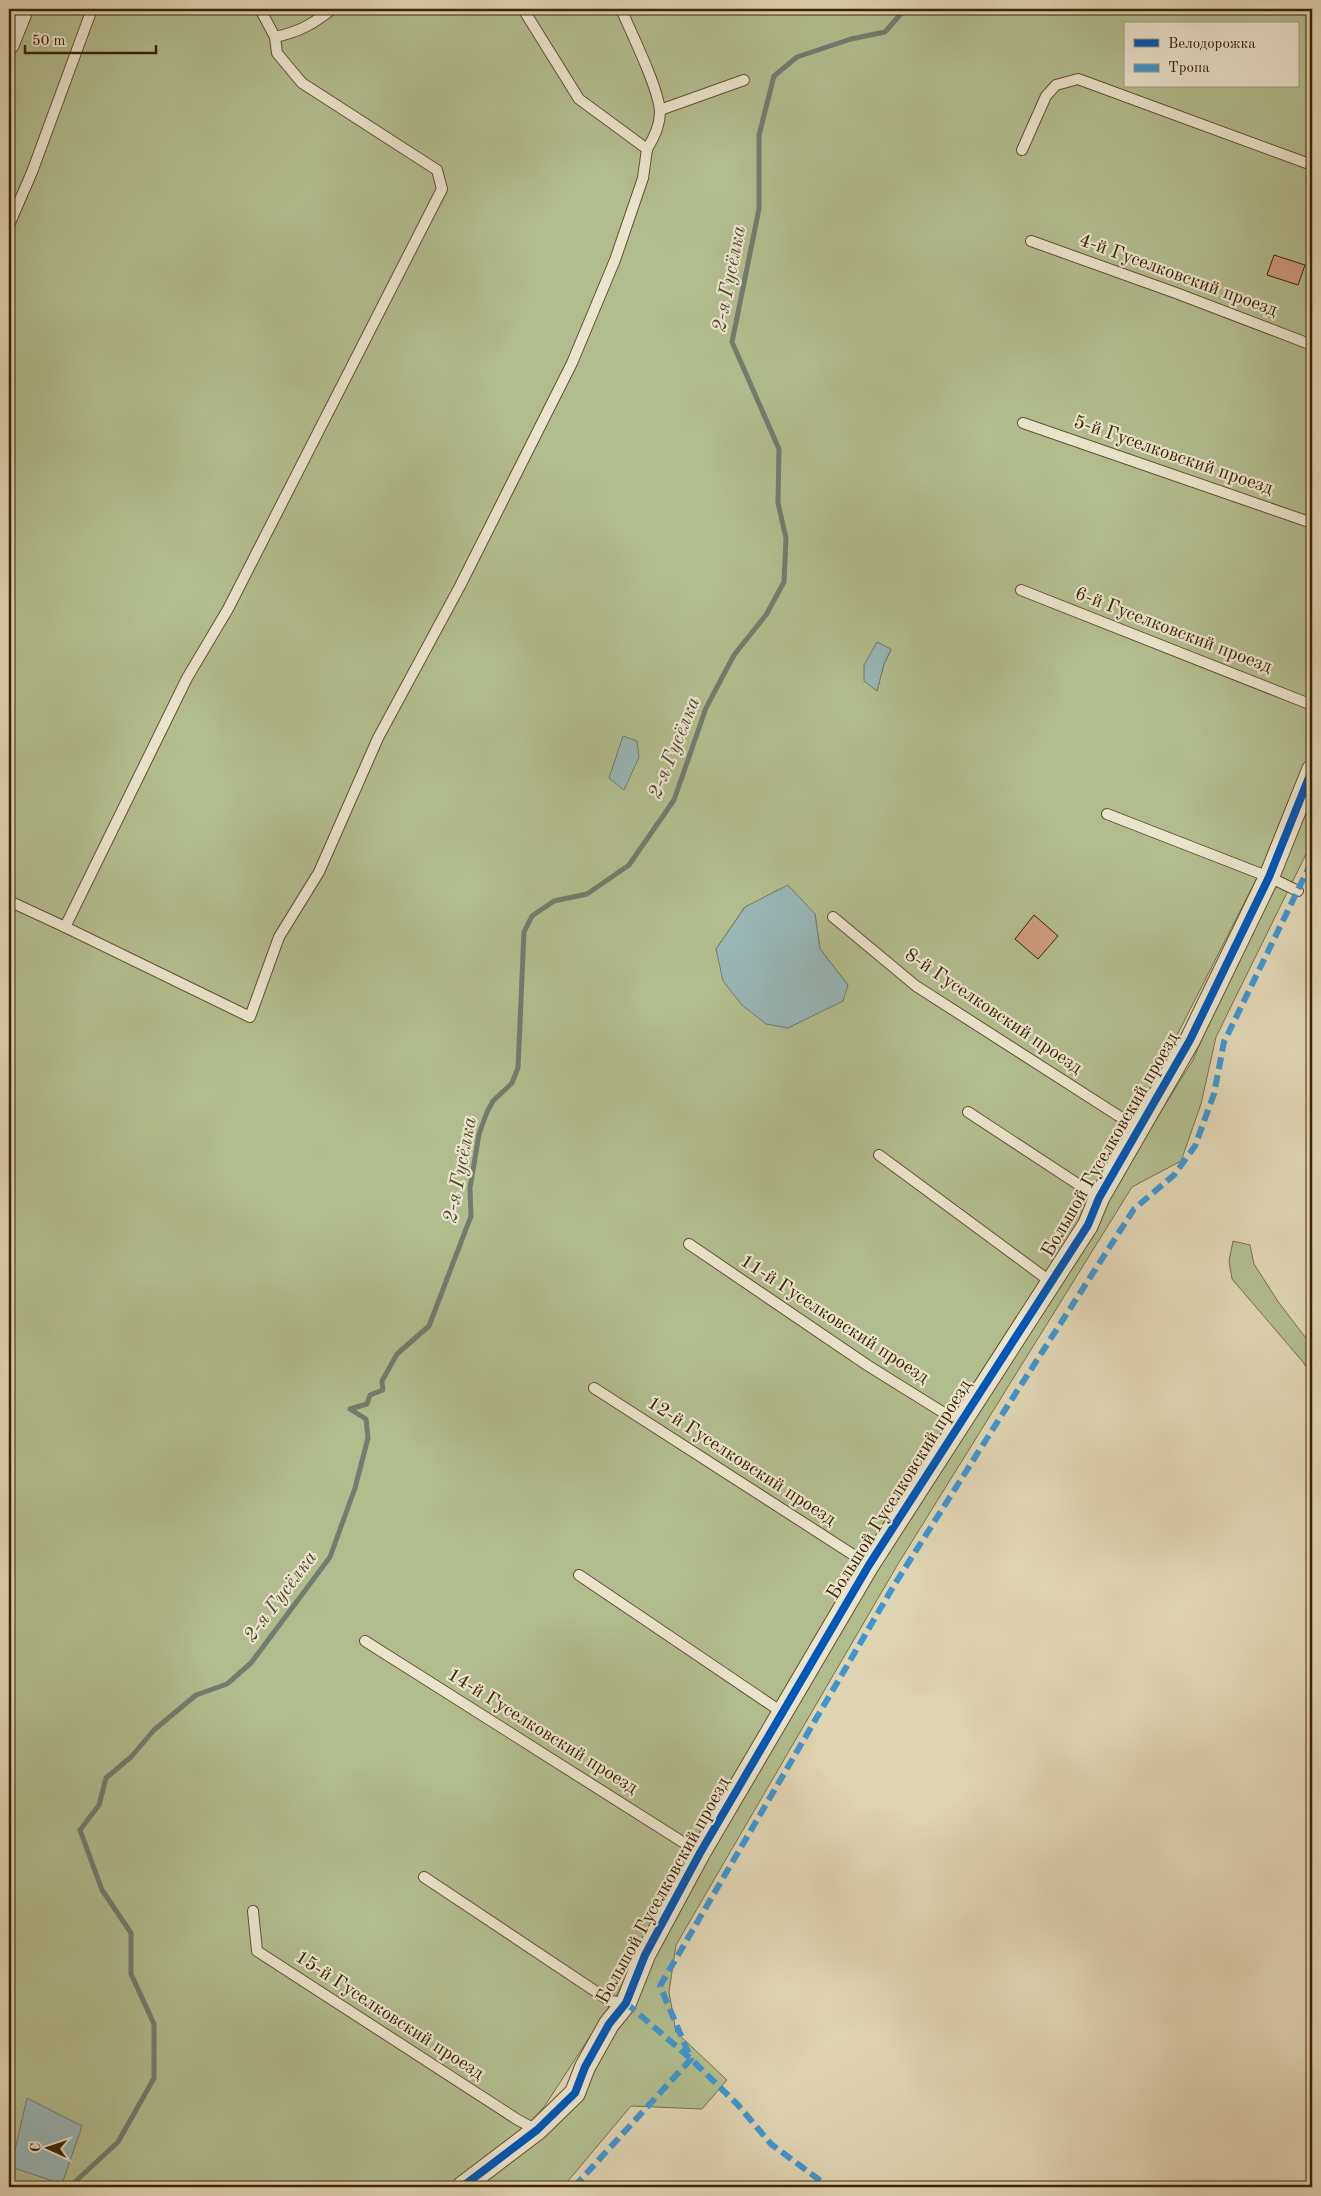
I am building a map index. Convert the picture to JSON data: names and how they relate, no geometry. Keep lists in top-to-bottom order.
{
  "streets": {
    "street": ["Большой Гуселковский проезд"],
    "lane": [
      "4-й Гуселковский проезд",
      "5-й Гуселковский проезд",
      "6-й Гуселковский проезд",
      "8-й Гуселковский проезд",
      "11-й Гуселковский проезд",
      "12-й Гуселковский проезд",
      "14-й Гуселковский проезд",
      "15-й Гуселковский проезд"
    ]
  },
  "crossings": [
    ["8-й Гуселковский проезд", "Большой Гуселковский проезд"],
    ["Большой Гуселковский проезд", "11-й Гуселковский проезд"],
    ["Большой Гуселковский проезд", "12-й Гуселковский проезд"],
    ["Большой Гуселковский проезд", "14-й Гуселковский проезд"],
    ["Большой Гуселковский проезд", "15-й Гуселковский проезд"]
  ],
  "water": ["2-я Гусёлка"],
  "legend": ["Велодорожка", "Тропа"],
  "scale_bar": "50 m",
  "north": "left"
}
